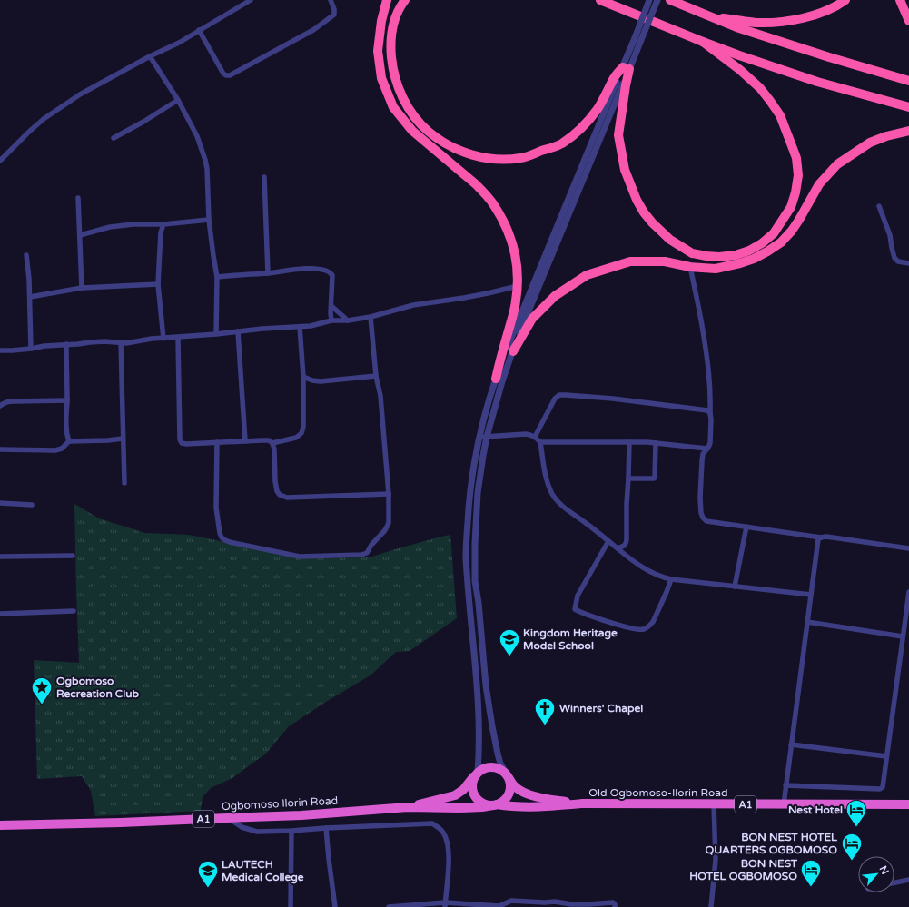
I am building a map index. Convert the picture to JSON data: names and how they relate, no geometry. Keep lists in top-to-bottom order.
{
  "streets": {
    "highway": ["Old Ogbomoso-Ilorin Road", "Ogbomoso Ilorin Road", "A1"]
  },
  "crossings": [
    ["Old Ogbomoso-Ilorin Road", "A1"],
    ["Ogbomoso Ilorin Road", "A1"]
  ],
  "places": {
    "school or university": ["Kingdom Heritage Model School", "LAUTECH Medical College"],
    "place": ["Ogbomoso Recreation Club"],
    "church": ["Winners' Chapel"],
    "hotel": ["Nest Hotel", "BON NEST HOTEL QUARTERS OGBOMOSO", "BON NEST HOTEL OGBOMOSO"]
  },
  "north": "top right"
}
